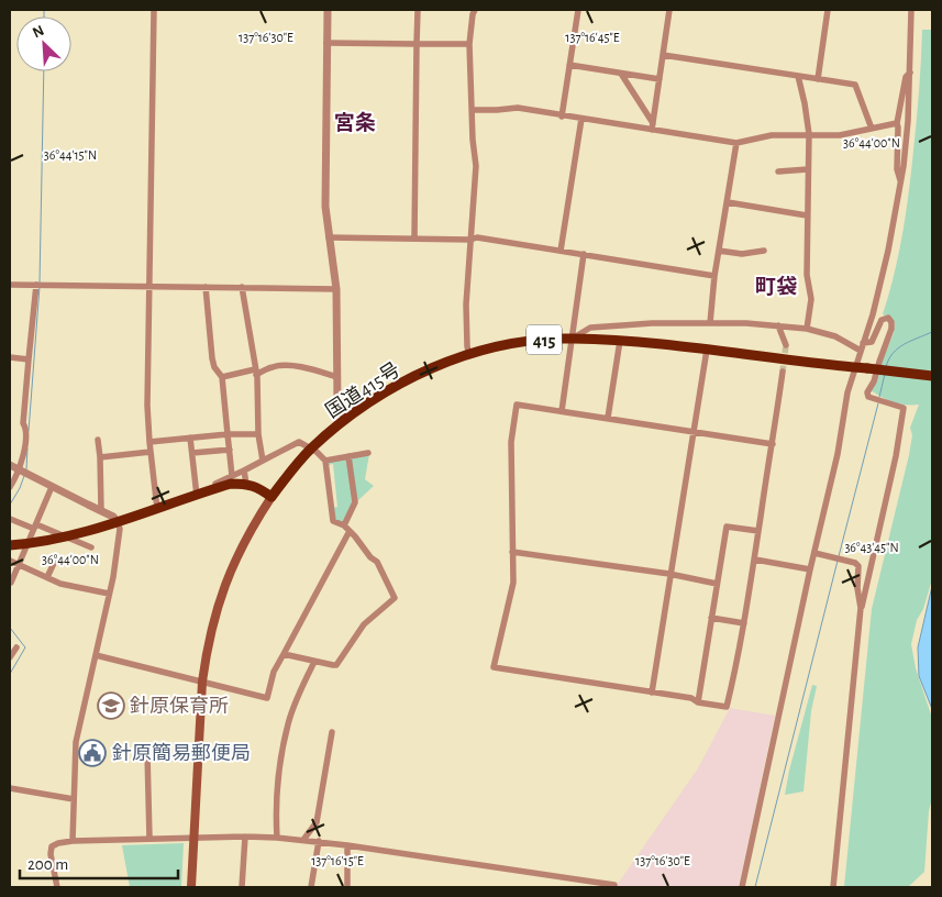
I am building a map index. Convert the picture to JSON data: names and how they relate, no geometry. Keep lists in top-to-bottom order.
{
  "streets": {
    "highway": ["415", "国道415号"]
  },
  "districts": ["宮条", "町袋"],
  "places": {
    "school or university": ["針原保育所"],
    "public building": ["針原簡易郵便局"]
  },
  "scale_bar": "200 m",
  "north": "top left",
  "coordinates": [
    "137°16'30\"E",
    "137°16'45\"E",
    "36°44'00\"N",
    "36°44'15\"N",
    "36°43'45\"N",
    "137°16'15\"E"
  ]
}
